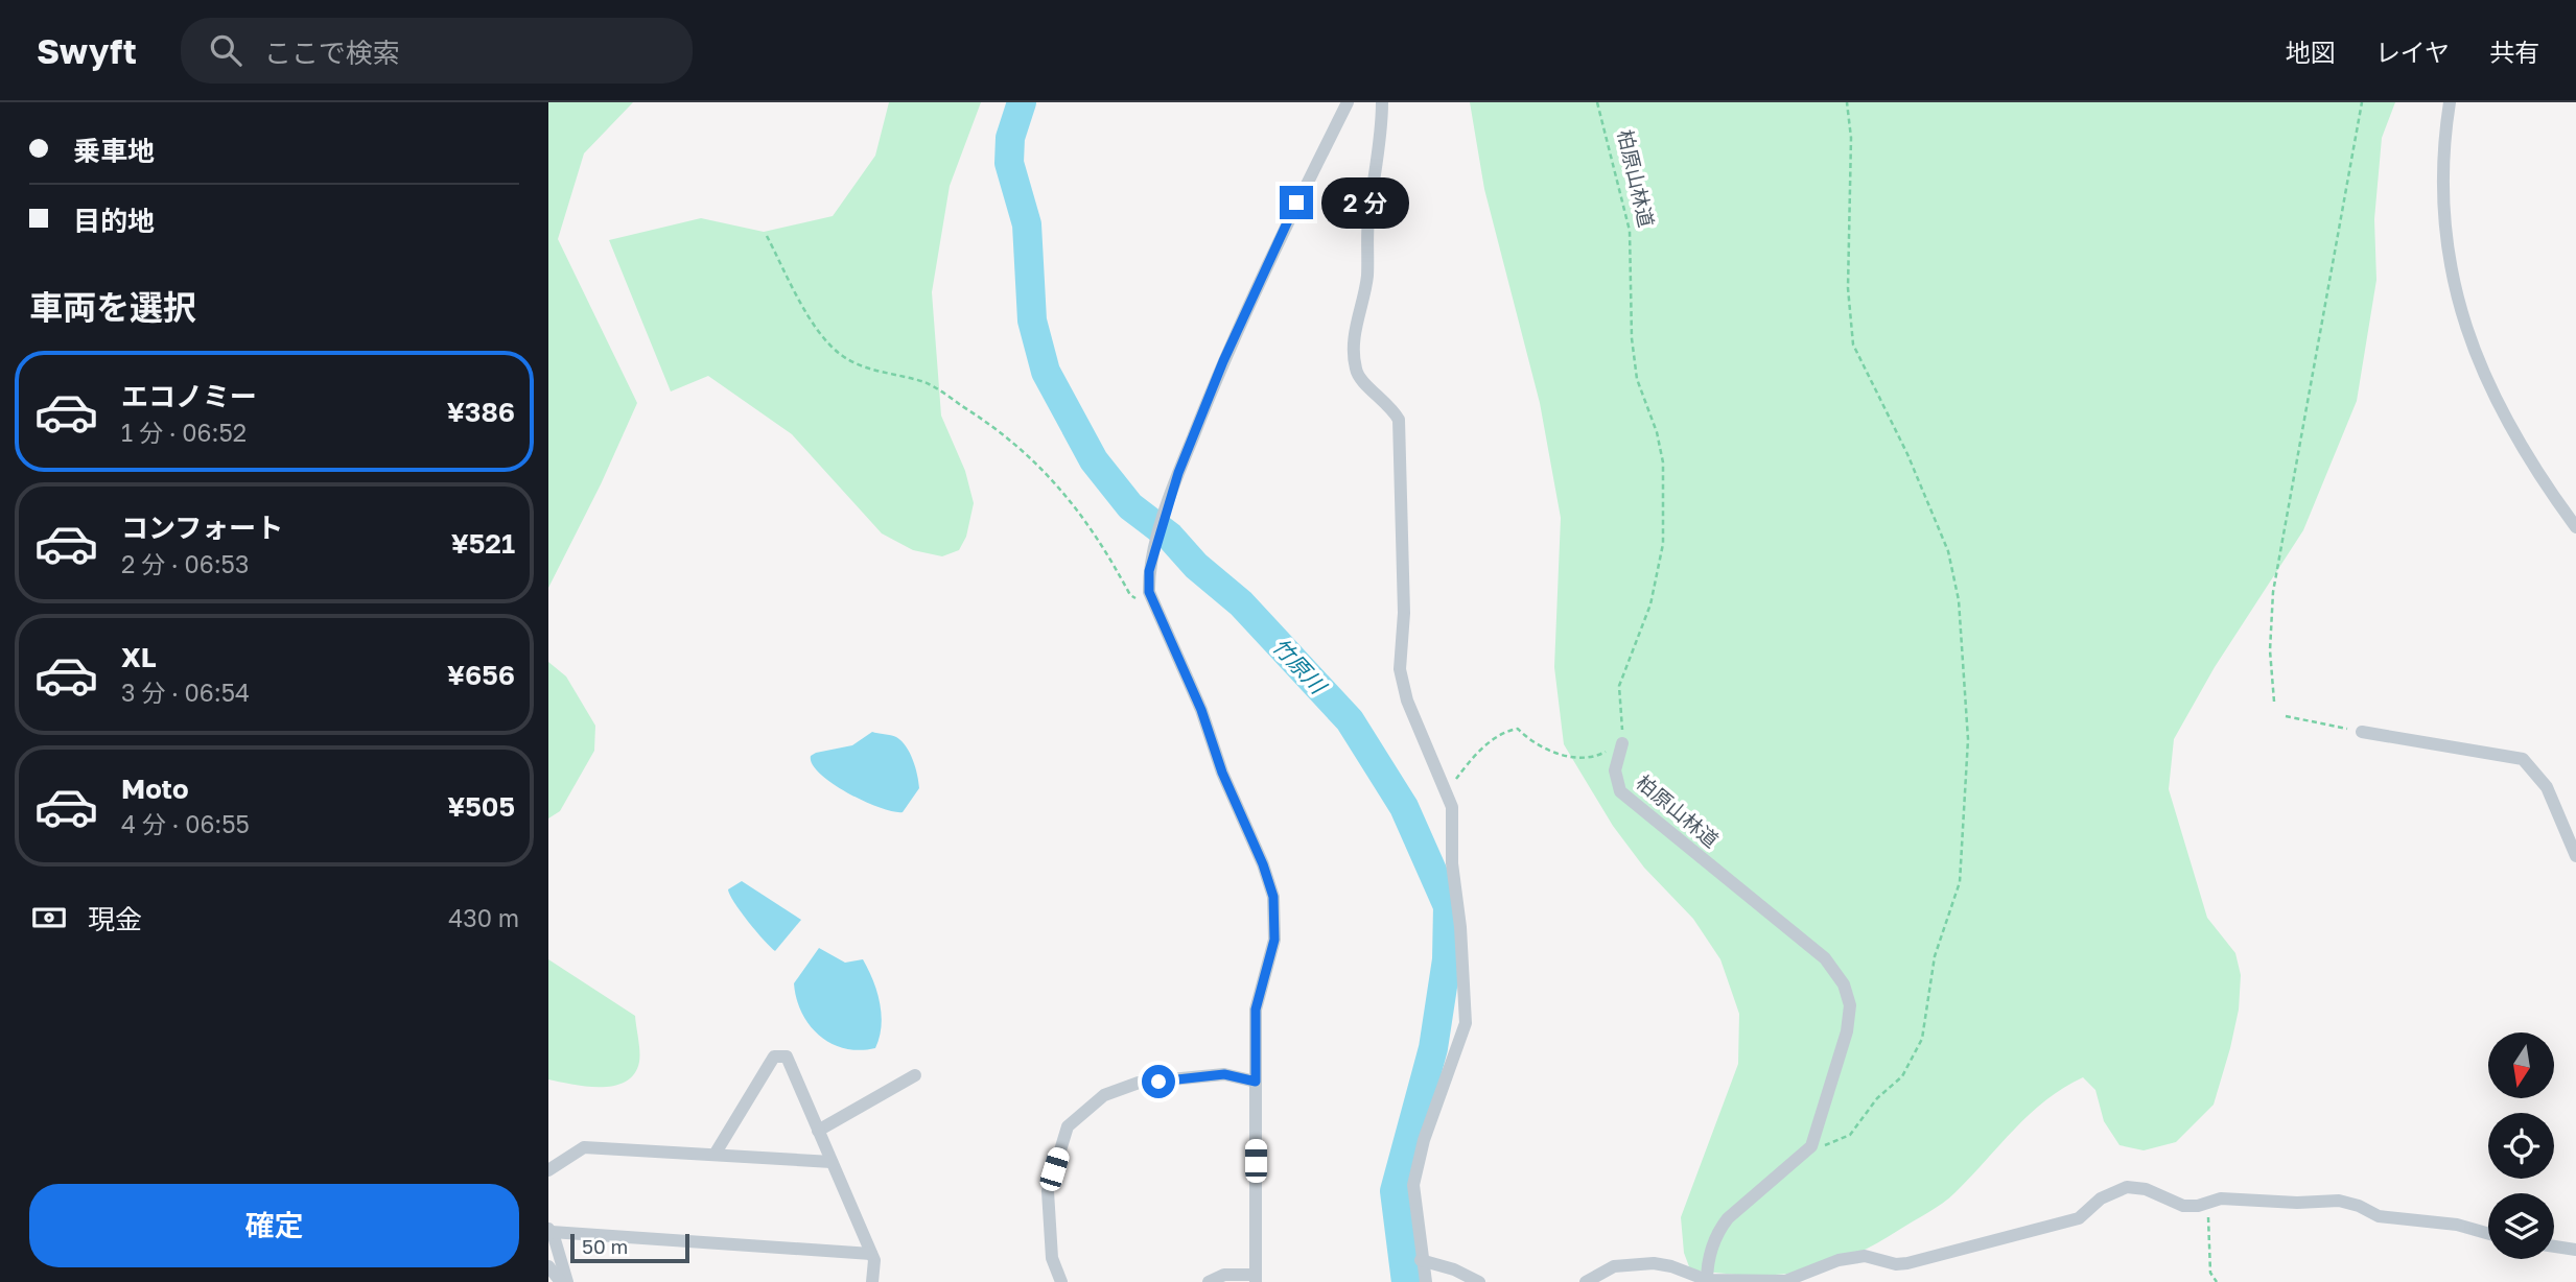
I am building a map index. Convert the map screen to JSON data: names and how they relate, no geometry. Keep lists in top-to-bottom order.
{
  "streets": {
    "street": ["柏原山林道"]
  },
  "water": ["竹原川"],
  "scale_bar": "50 m",
  "north": "bottom",
  "page": {
    "header": "Swyft",
    "search": "ここで検索",
    "nav": ["地図", "レイヤ", "共有"],
    "banner": ["乗車地", "目的地"],
    "bubble": "2 分",
    "heading": "車両を選択",
    "list": [
      {
        "name": "エコノミー",
        "note": "1 分 · 06:52",
        "value": "¥386"
      },
      {
        "name": "コンフォート",
        "note": "2 分 · 06:53",
        "value": "¥521"
      },
      {
        "name": "XL",
        "note": "3 分 · 06:54",
        "value": "¥656"
      },
      {
        "name": "Moto",
        "note": "4 分 · 06:55",
        "value": "¥505"
      }
    ],
    "pay": ["現金", "430 m"],
    "buttons": "確定",
    "scale": "50 m"
  }
}
